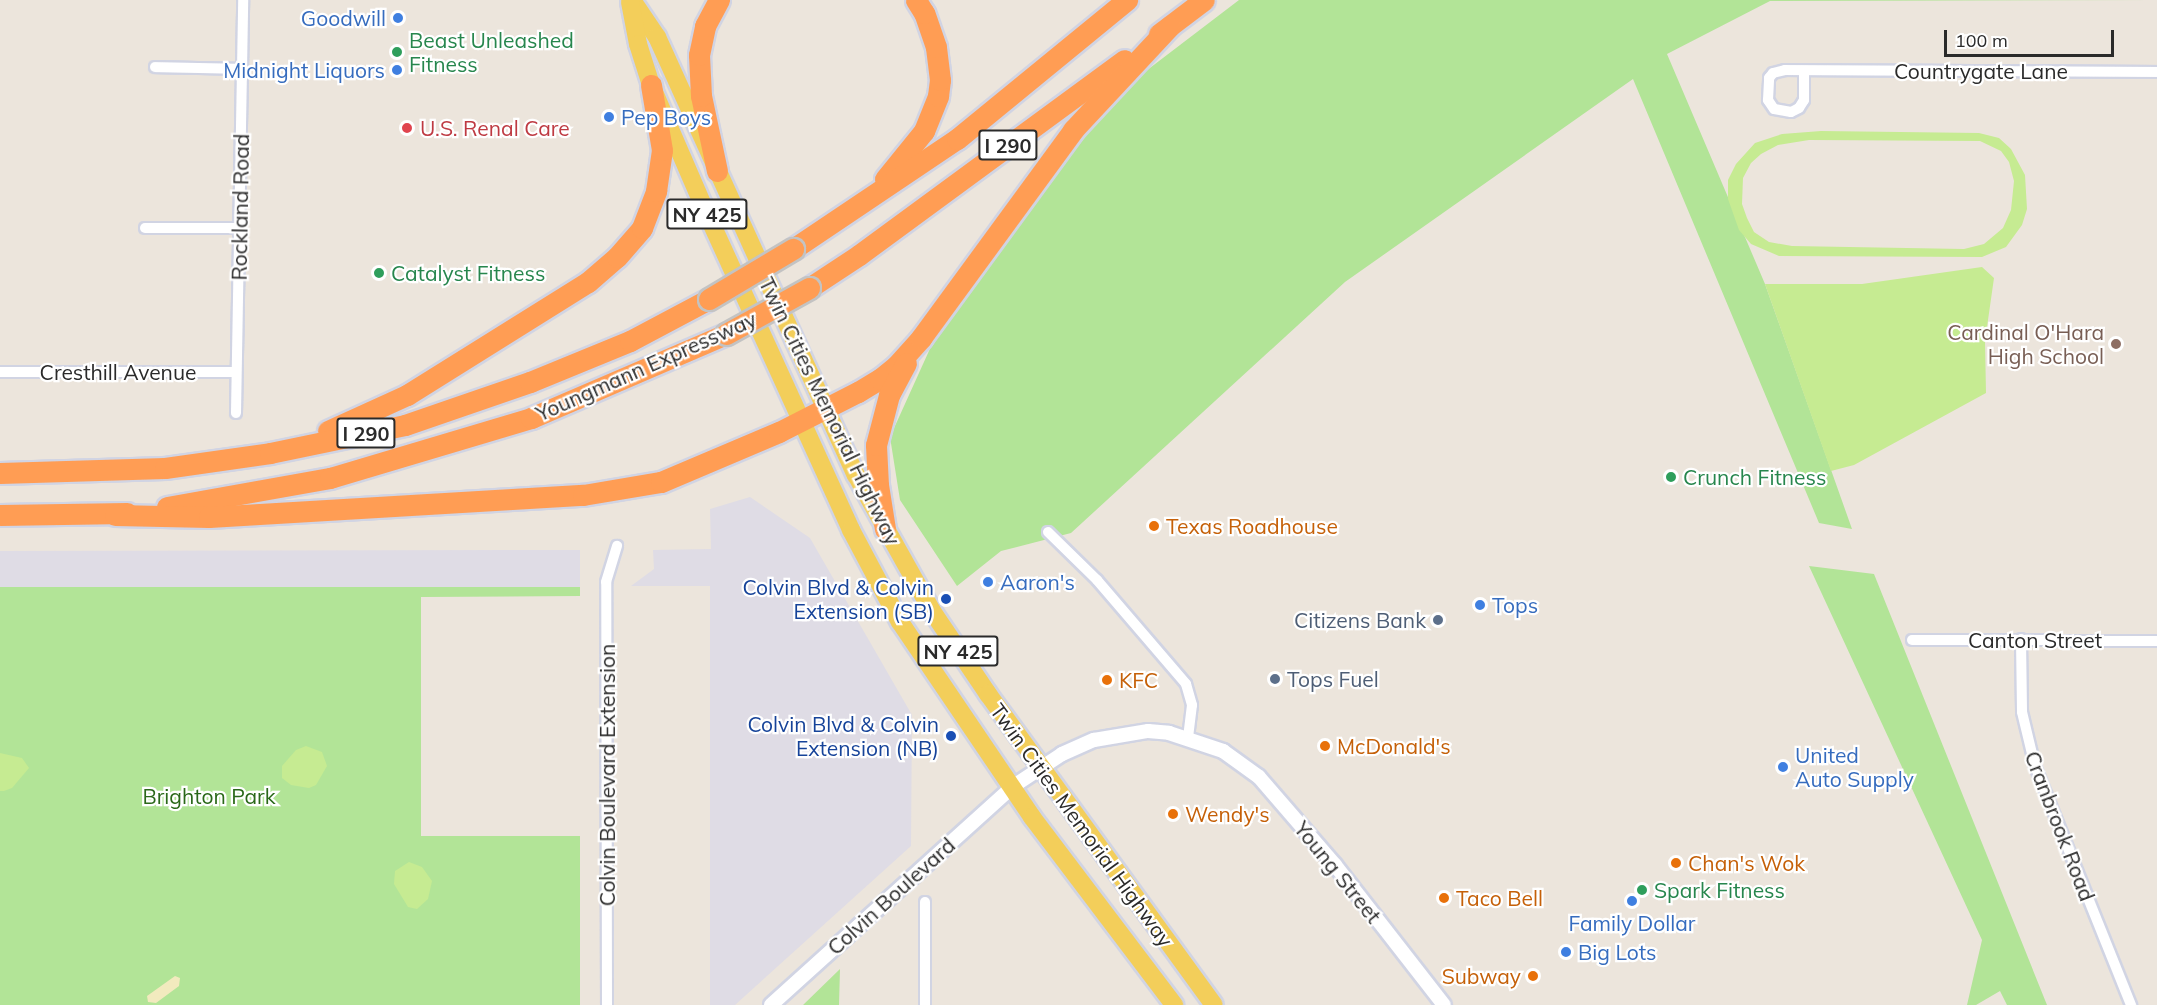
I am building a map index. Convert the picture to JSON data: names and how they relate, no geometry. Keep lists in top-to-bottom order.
{
  "streets": {
    "highway": ["I 290", "Youngmann Expressway"],
    "main road": ["NY 425", "Twin Cities Memorial Highway"],
    "street": [
      "Countrygate Lane",
      "Rockland Road",
      "Cresthill Avenue",
      "Canton Street",
      "Colvin Boulevard Extension",
      "Cranbrook Road",
      "Young Street",
      "Colvin Boulevard"
    ]
  },
  "crossings": [
    ["Rockland Road", "Cresthill Avenue"],
    ["Twin Cities Memorial Highway", "Young Street"],
    ["Twin Cities Memorial Highway", "Colvin Boulevard"],
    ["Canton Street", "Cranbrook Road"],
    ["Young Street", "Colvin Boulevard"]
  ],
  "parks": ["Brighton Park"],
  "places": [
    "Goodwill",
    "Beast Unleashed Fitness",
    "Midnight Liquors",
    "Pep Boys",
    "U.S. Renal Care",
    "Catalyst Fitness",
    "Cardinal O'Hara High School",
    "Crunch Fitness",
    "Texas Roadhouse",
    "Aaron's",
    "Colvin Blvd & Colvin Extension (SB)",
    "Tops",
    "Citizens Bank",
    "Tops Fuel",
    "KFC",
    "Colvin Blvd & Colvin Extension (NB)",
    "McDonald's",
    "United Auto Supply",
    "Wendy's",
    "Chan's Wok",
    "Spark Fitness",
    "Taco Bell",
    "Family Dollar",
    "Big Lots",
    "Subway"
  ],
  "scale_bar": "100 m"
}
